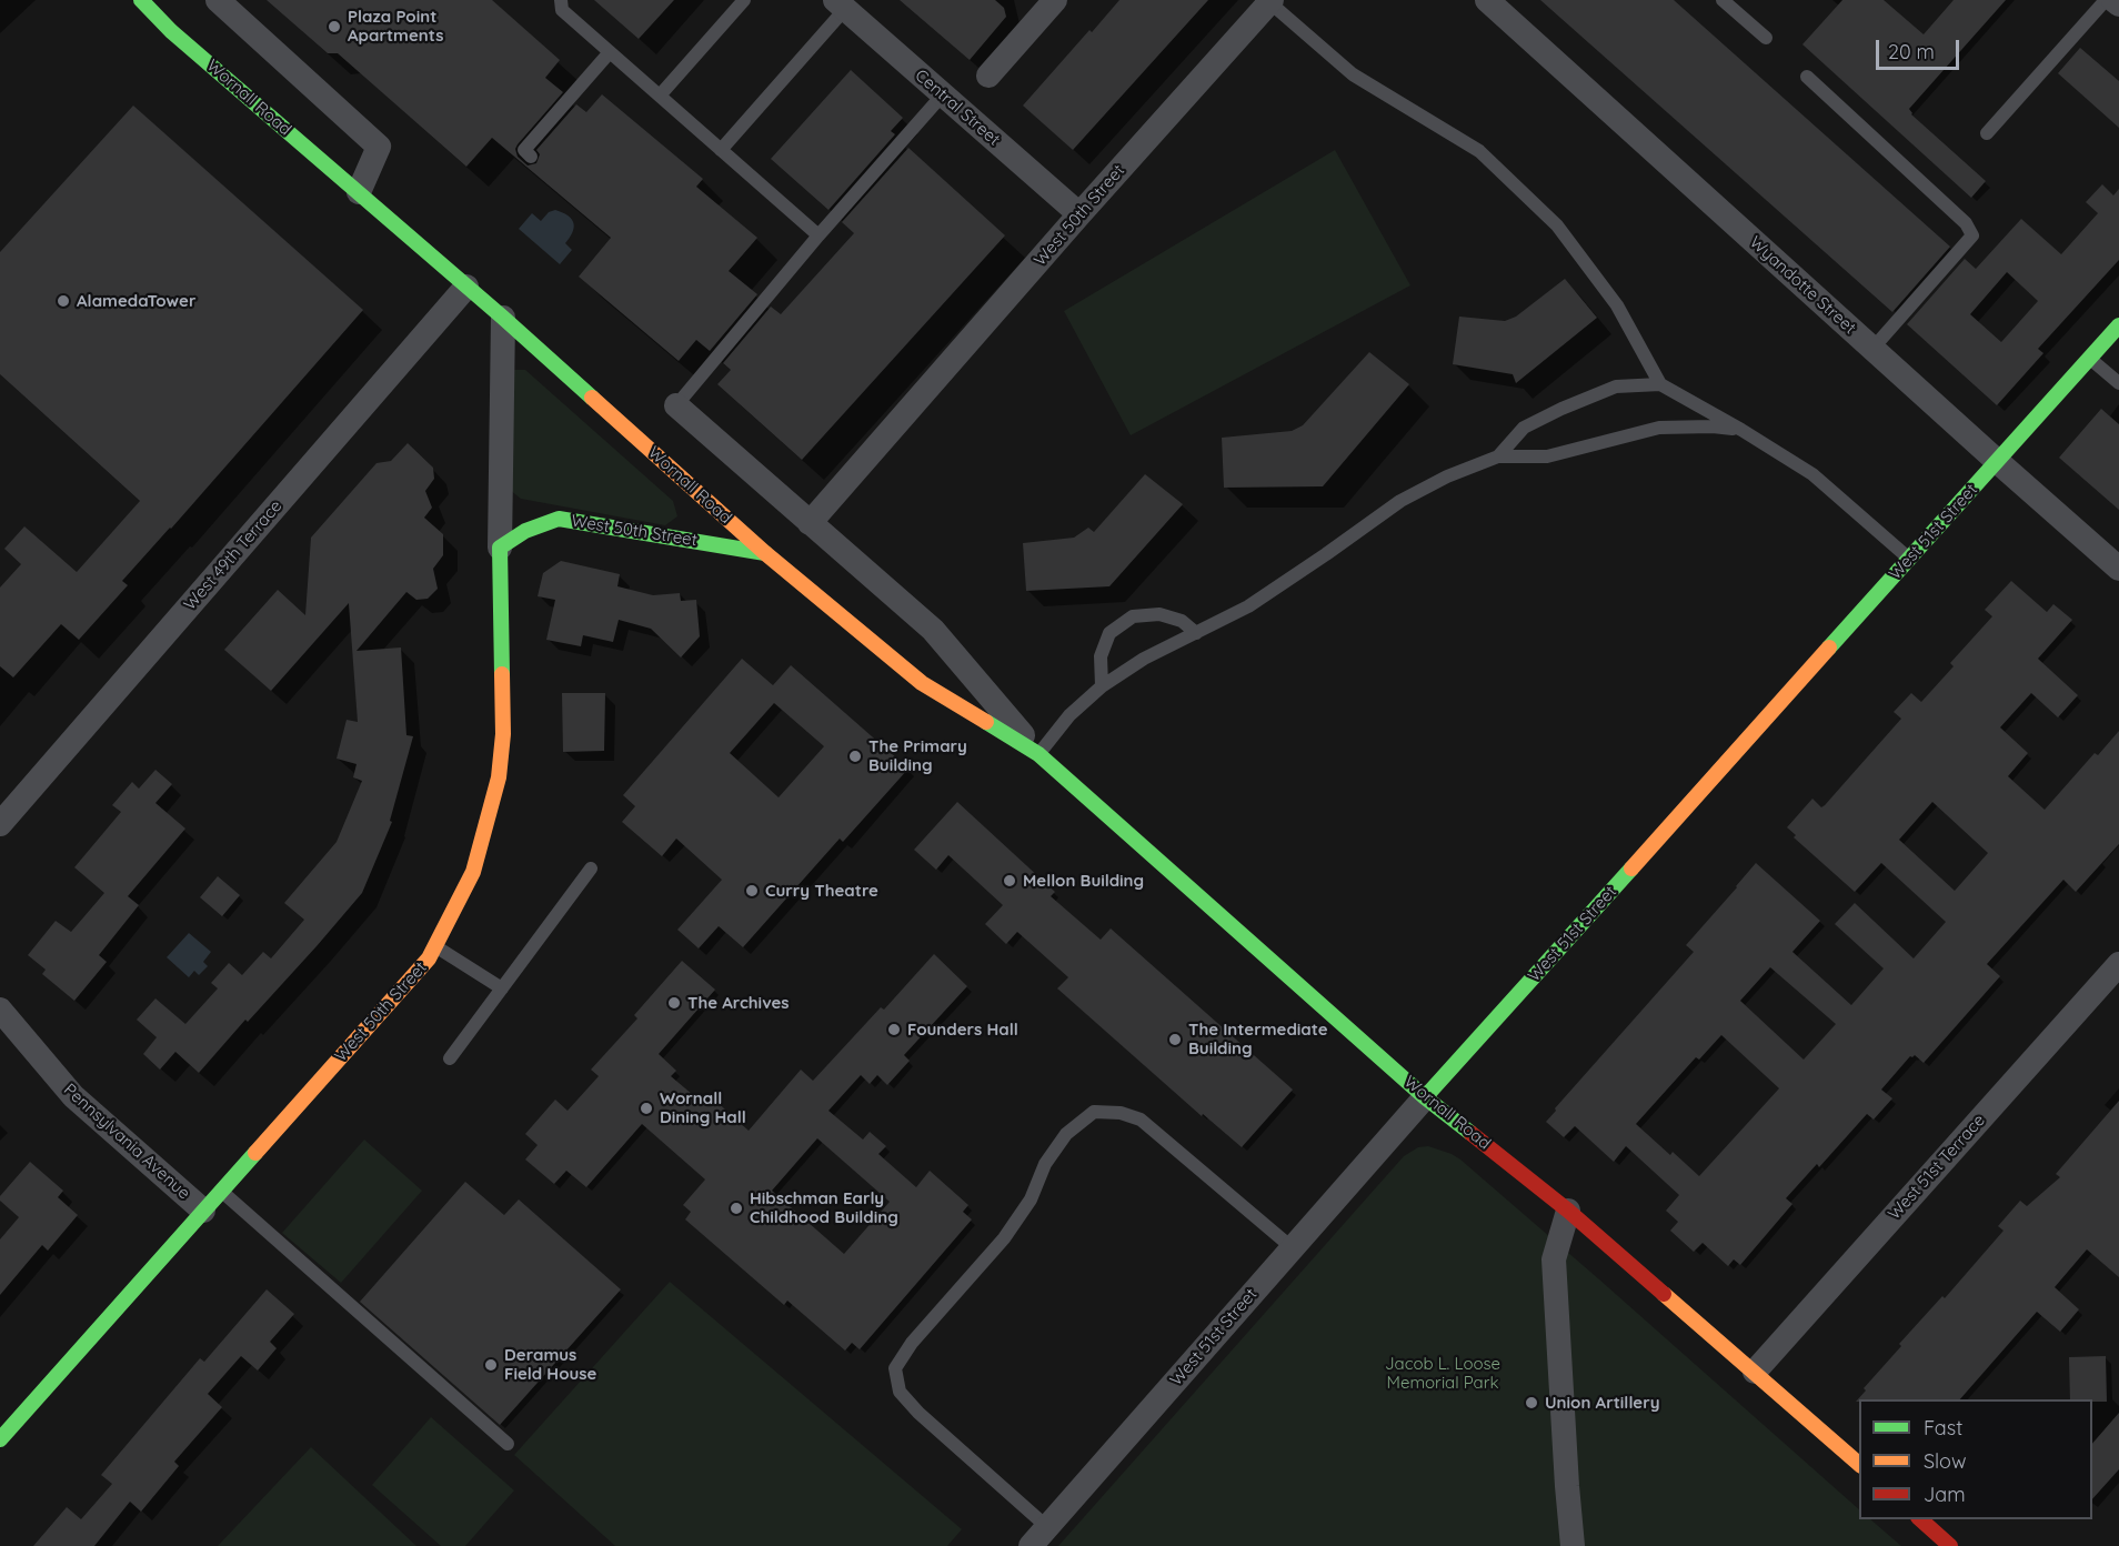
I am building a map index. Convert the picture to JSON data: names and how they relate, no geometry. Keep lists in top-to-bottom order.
{
  "streets": {
    "street": [
      "Wornall Road",
      "Central Street",
      "West 50th Street",
      "Wyandotte Street",
      "West 51st Street",
      "West 49th Terrace",
      "Pennsylvania Avenue",
      "West 51st Terrace"
    ]
  },
  "crossings": [
    ["Wornall Road", "West 50th Street"],
    ["Wornall Road", "West 51st Street"],
    ["Wornall Road", "West 49th Terrace"],
    ["Wornall Road", "West 51st Terrace"],
    ["Central Street", "West 50th Street"],
    ["West 50th Street", "Pennsylvania Avenue"],
    ["Wyandotte Street", "West 51st Street"]
  ],
  "parks": ["Jacob L. Loose Memorial Park"],
  "places": [
    "Plaza Point Apartments",
    "AlamedaTower",
    "The Primary Building",
    "Mellon Building",
    "Curry Theatre",
    "The Archives",
    "Founders Hall",
    "The Intermediate Building",
    "Wornall Dining Hall",
    "Hibschman Early Childhood Building",
    "Deramus Field House",
    "Union Artillery"
  ],
  "legend": ["Fast", "Slow", "Jam"],
  "scale_bar": "20 m"
}
